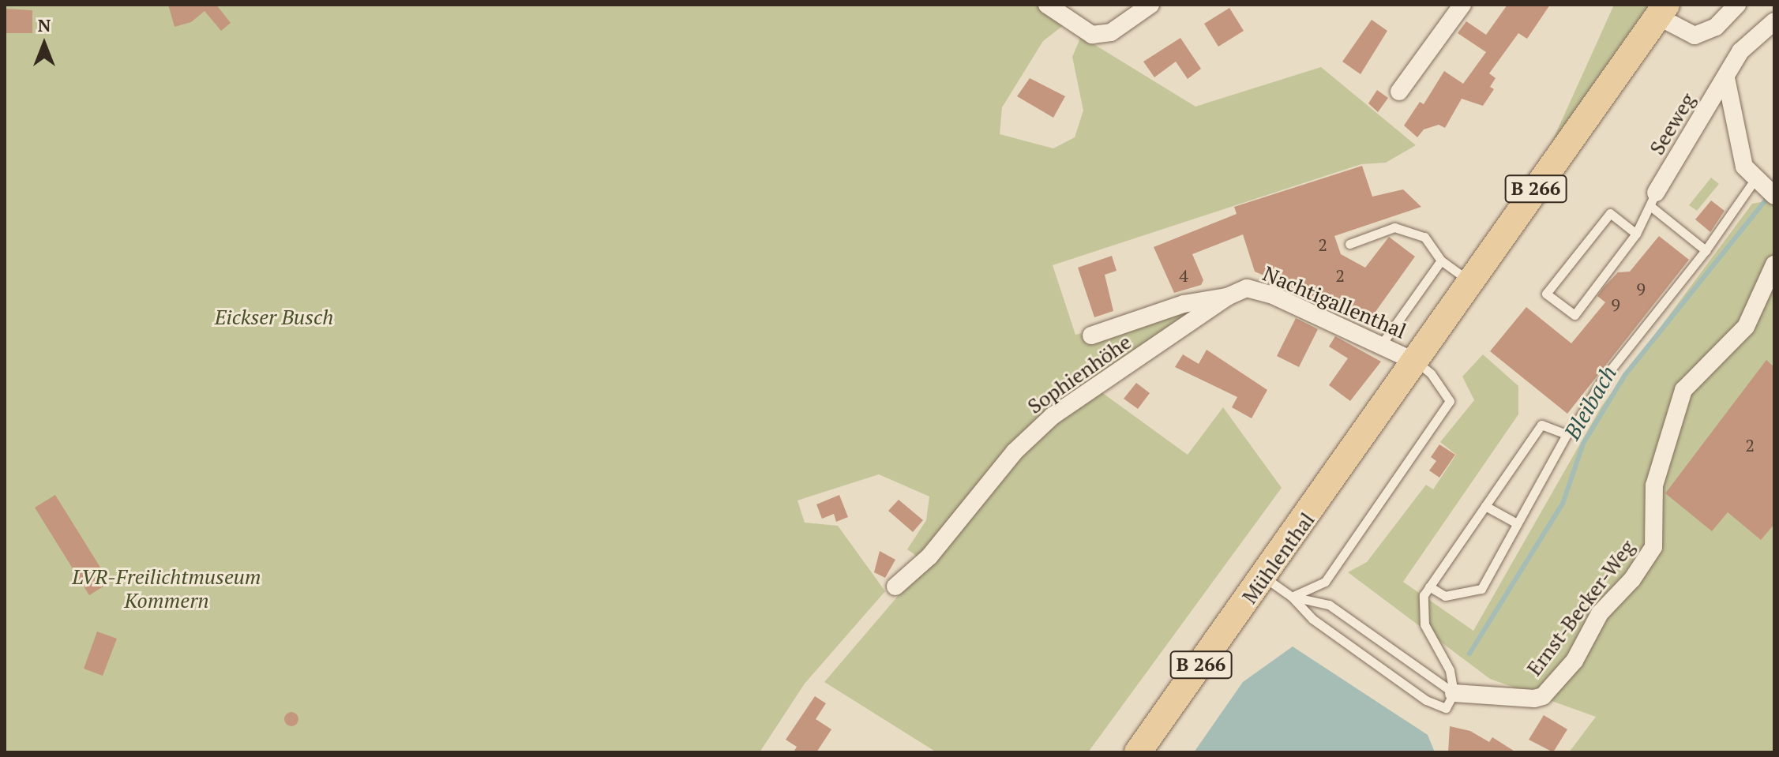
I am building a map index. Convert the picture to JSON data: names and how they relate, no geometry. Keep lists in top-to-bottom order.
{
  "streets": {
    "main road": ["B 266", "Mühlenthal"],
    "street": [
      "Seeweg",
      "Nachtigallenthal",
      "Sophienhöhe",
      "Ernst-Becker-Weg"
    ]
  },
  "crossings": [
    ["B 266", "Nachtigallenthal"],
    ["B 266", "Mühlenthal"],
    ["Nachtigallenthal", "Sophienhöhe"],
    ["Nachtigallenthal", "Mühlenthal"]
  ],
  "water": ["Bleibach"],
  "parks": ["Eickser Busch", "LVR-Freilichtmuseum Kommern"],
  "house_numbers": [
    "2",
    "4",
    "2",
    "9",
    "9",
    "2"
  ],
  "north": "top"
}
